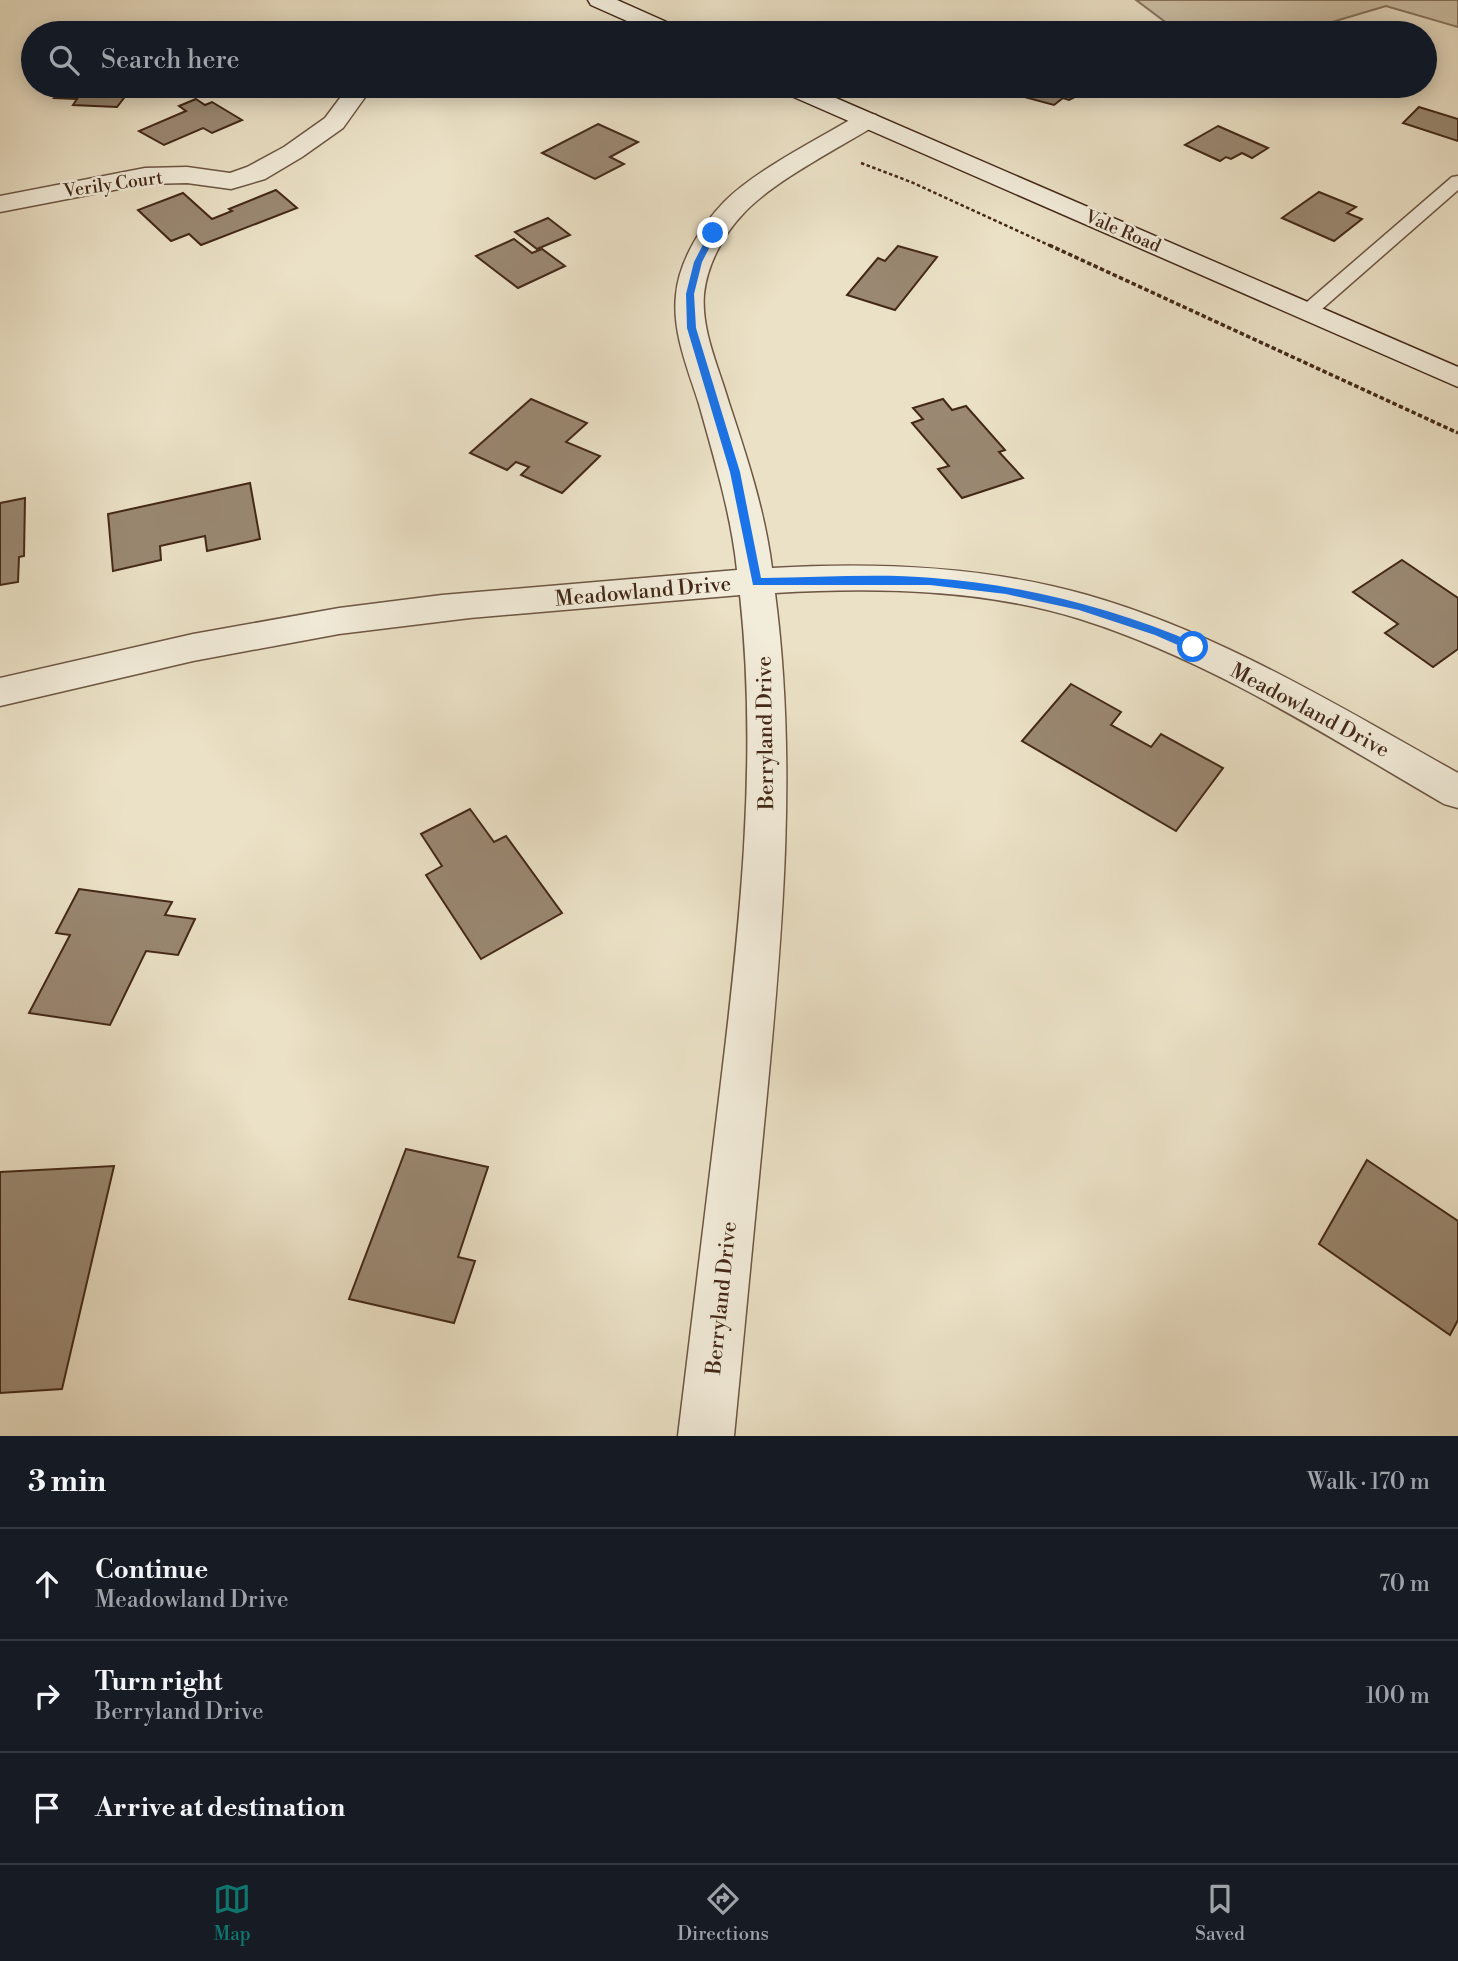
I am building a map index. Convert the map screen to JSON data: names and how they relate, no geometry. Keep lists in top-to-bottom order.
{
  "streets": {
    "street": [
      "Verily Court",
      "Vale Road",
      "Meadowland Drive",
      "Berryland Drive"
    ]
  },
  "crossings": [
    ["Vale Road", "Berryland Drive"],
    ["Meadowland Drive", "Berryland Drive"]
  ],
  "page": {
    "search": "Search here",
    "heading": ["3 min", "Walk · 170 m"],
    "list": [
      ["Continue", "Meadowland Drive", "70 m"],
      ["Turn right", "Berryland Drive", "100 m"],
      "Arrive at destination"
    ],
    "nav": ["Map", "Directions", "Saved"]
  }
}
